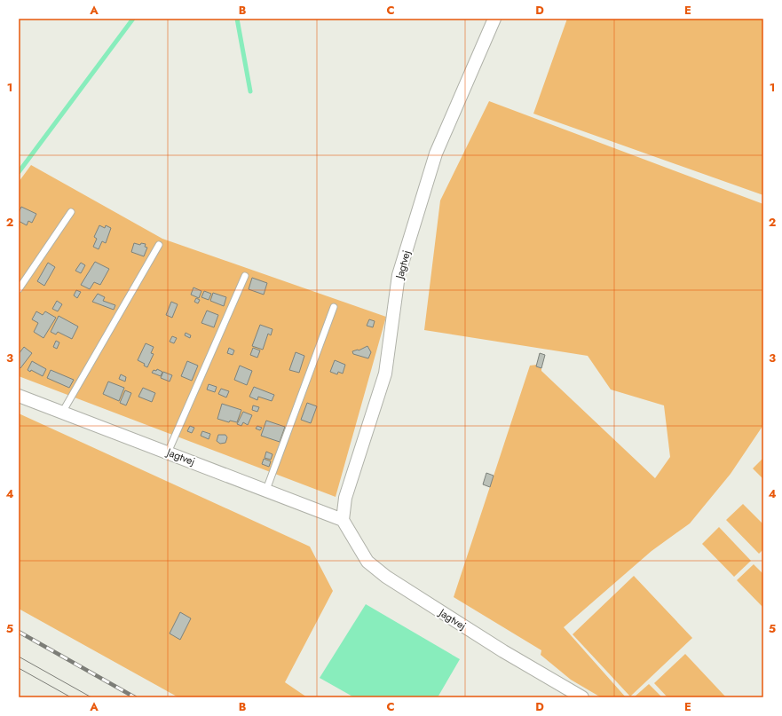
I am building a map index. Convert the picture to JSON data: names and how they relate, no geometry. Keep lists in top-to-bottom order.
{
  "streets": {
    "street": ["Jagtvej"]
  },
  "grid": {
    "columns": [
      "A",
      "B",
      "C",
      "D",
      "E"
    ],
    "rows": [
      "1",
      "2",
      "3",
      "4",
      "5"
    ]
  }
}
